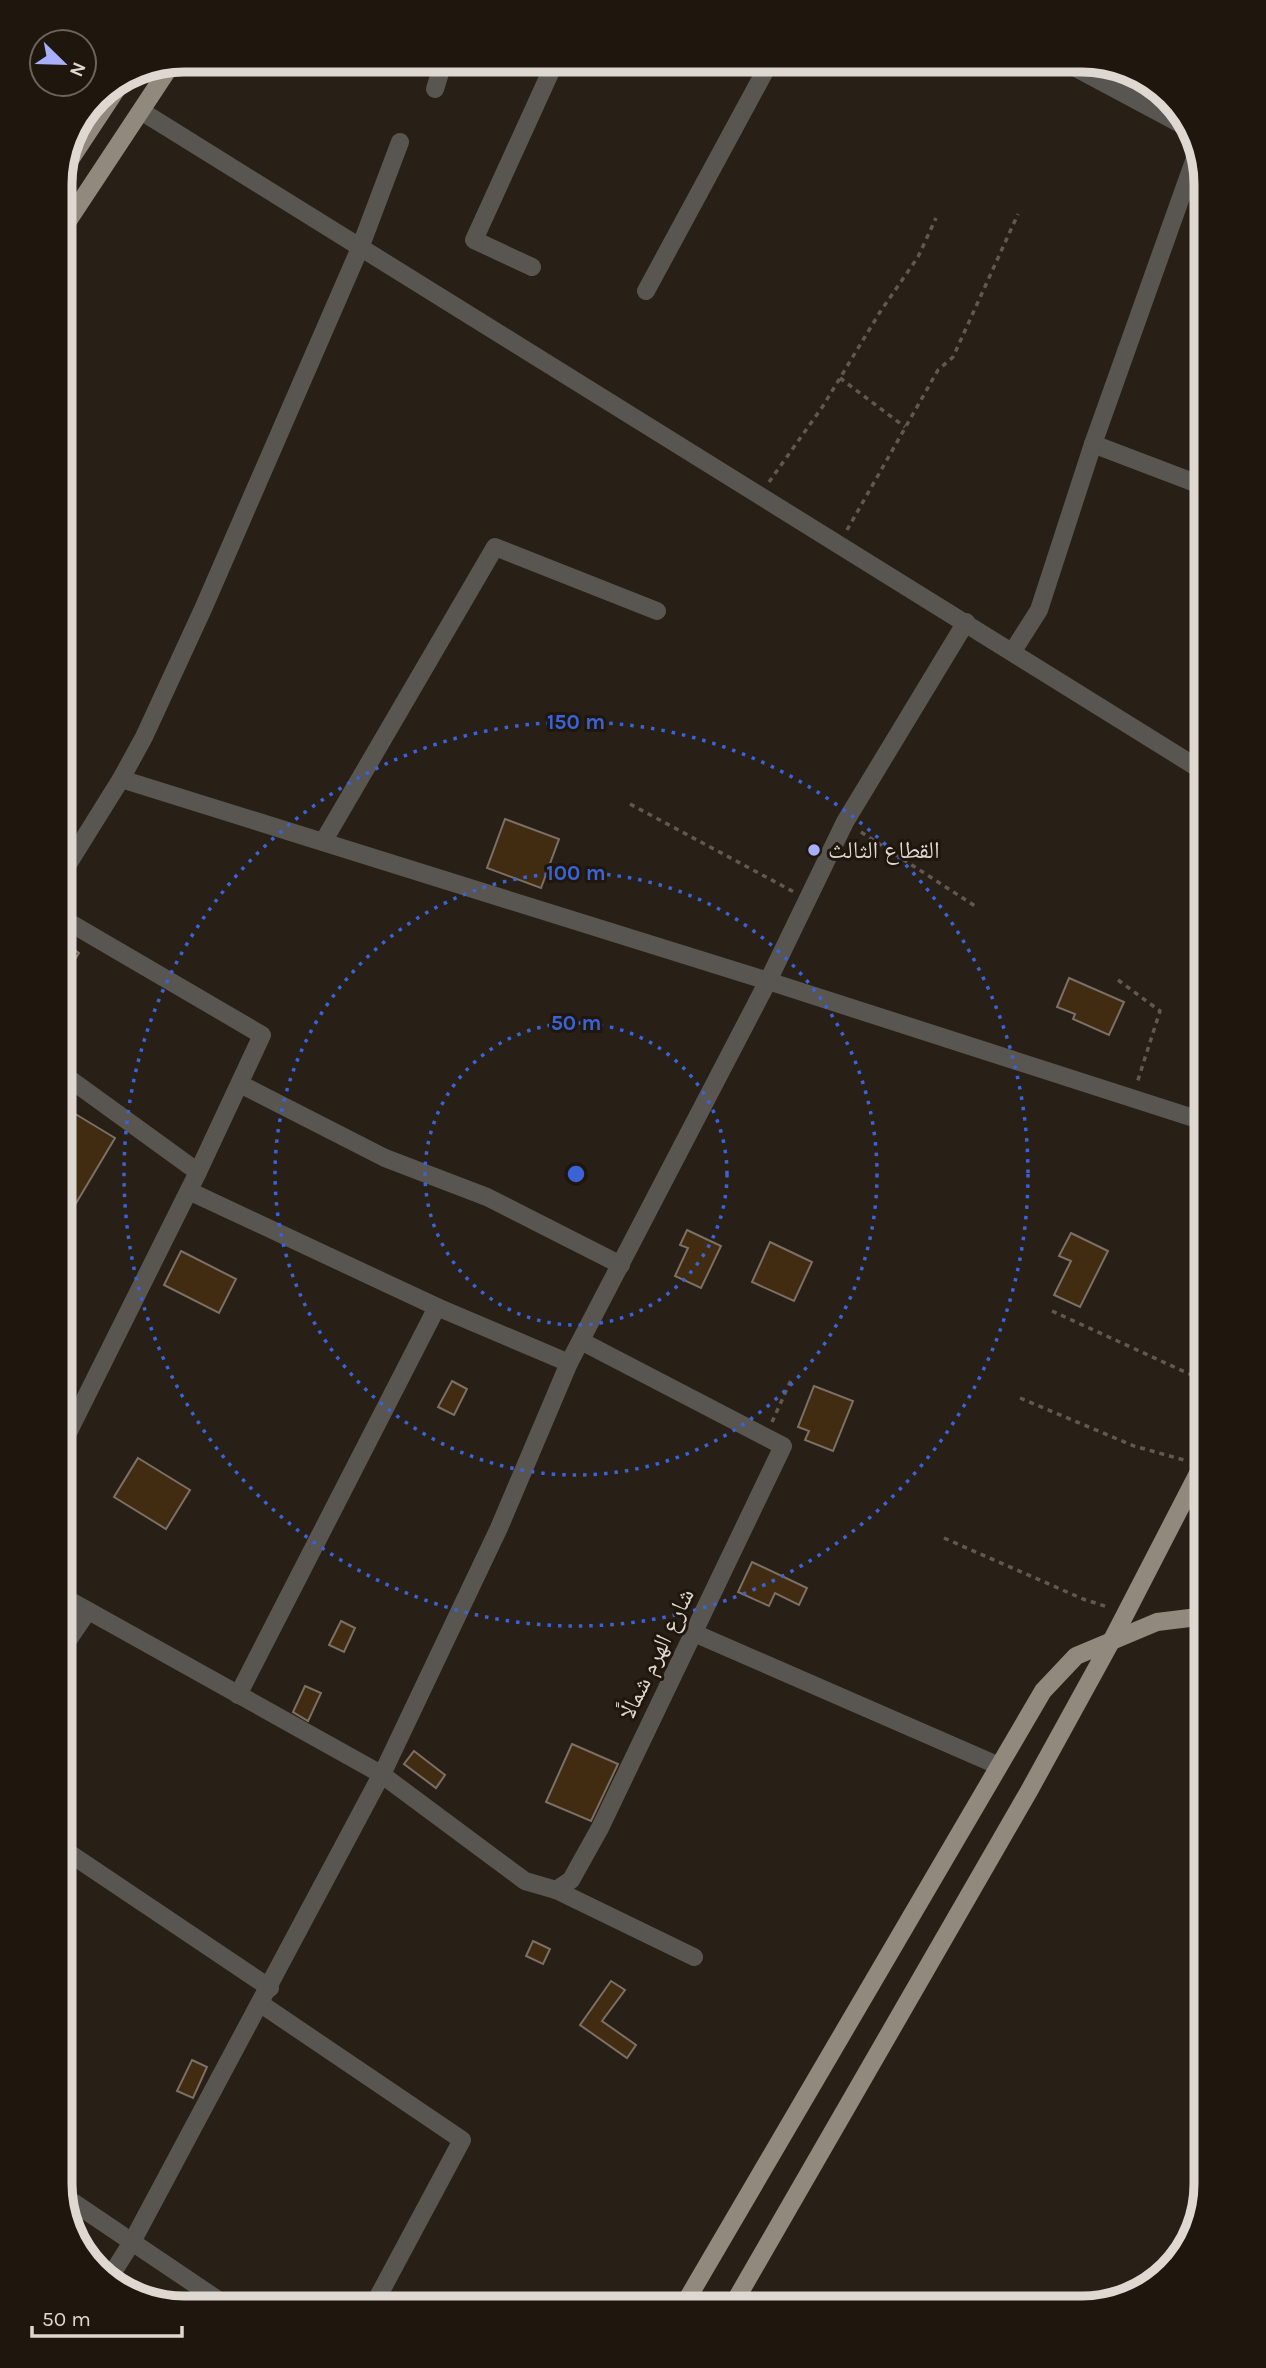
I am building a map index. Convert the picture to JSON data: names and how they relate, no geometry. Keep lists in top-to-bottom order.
{
  "streets": {
    "street": ["شارع الهرم شمالًا"]
  },
  "places": ["القطاع الثالث"],
  "scale_bar": "50 m",
  "north": "bottom right",
  "rings": ["150 m", "100 m", "50 m"]
}
